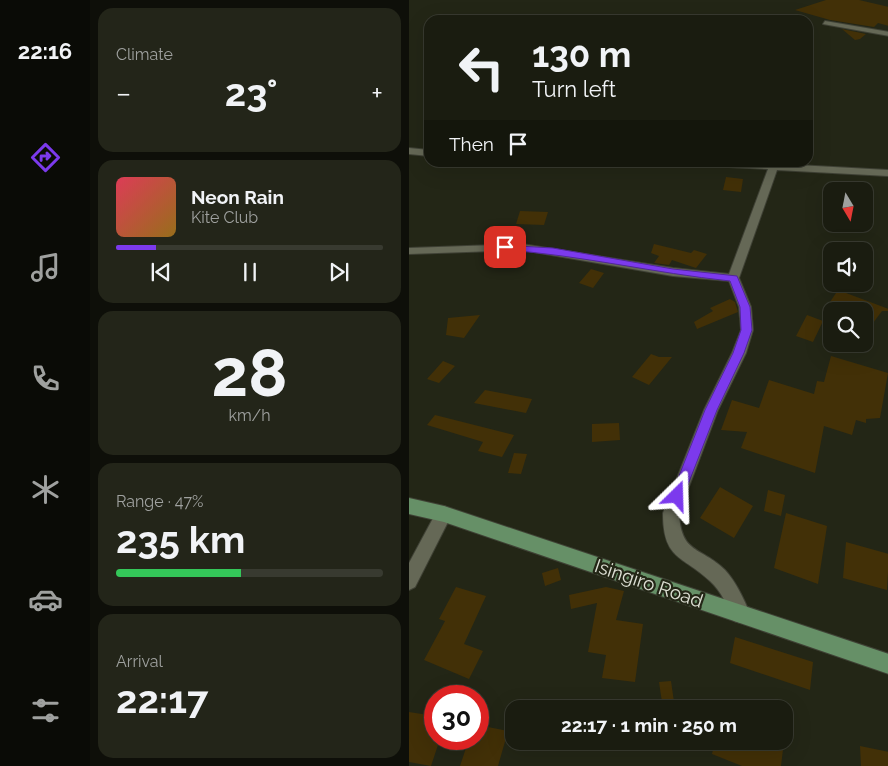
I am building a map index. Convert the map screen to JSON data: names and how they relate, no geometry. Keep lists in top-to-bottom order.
{
  "streets": {
    "main road": ["Isingiro Road"]
  },
  "north": "bottom",
  "page": {
    "tabs": "22:16",
    "tile": [
      "Climate",
      ["28", "km/h"],
      ["Range · 47%", "235 km"],
      ["Arrival", "22:17"]
    ],
    "turn": ["130 m", "Turn left"],
    "heat": ["−", "23°", "+"],
    "then": "Then",
    "song": ["Neon Rain", "Kite Club"],
    "limit": "30",
    "trip": "22:17 · 1 min · 250 m"
  }
}
